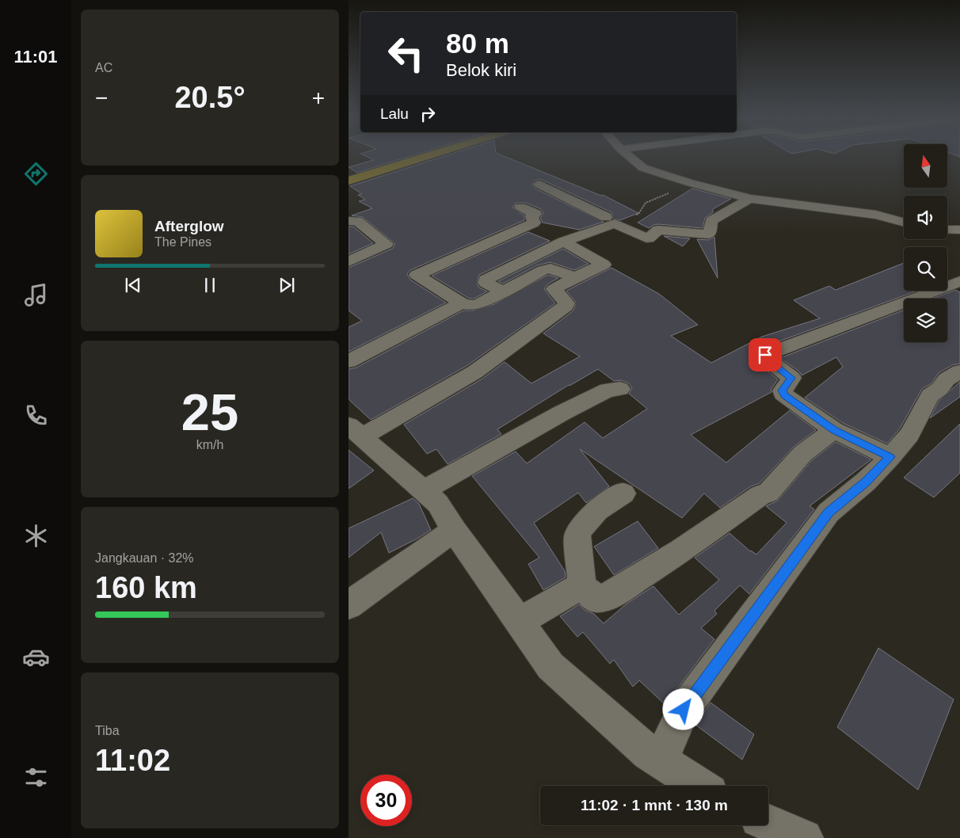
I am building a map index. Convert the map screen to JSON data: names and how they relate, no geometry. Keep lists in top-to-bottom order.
{
  "north": "top",
  "page": {
    "tabs": "11:01",
    "tile": [
      "AC",
      ["25", "km/h"],
      ["Jangkauan · 32%", "160 km"],
      ["Tiba", "11:02"]
    ],
    "turn": ["80 m", "Belok kiri"],
    "heat": ["−", "20.5°", "+"],
    "then": "Lalu",
    "song": ["Afterglow", "The Pines"],
    "limit": "30",
    "trip": "11:02 · 1 mnt · 130 m"
  }
}
